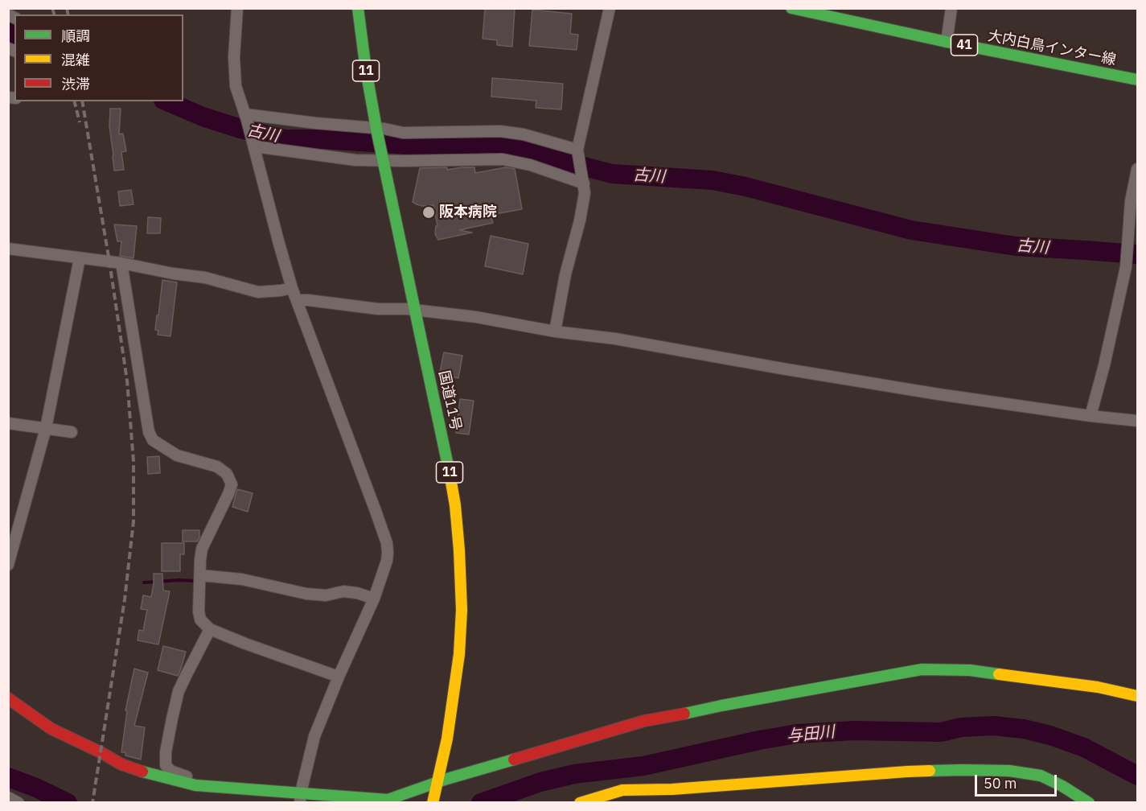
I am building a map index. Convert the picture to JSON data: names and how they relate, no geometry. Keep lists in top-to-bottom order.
{
  "streets": {
    "main road": [
      "41",
      "大内白鳥インター線",
      "11",
      "国道11号"
    ]
  },
  "water": ["古川", "与田川"],
  "places": ["阪本病院"],
  "legend": ["順調", "混雑", "渋滞"],
  "scale_bar": "50 m"
}
